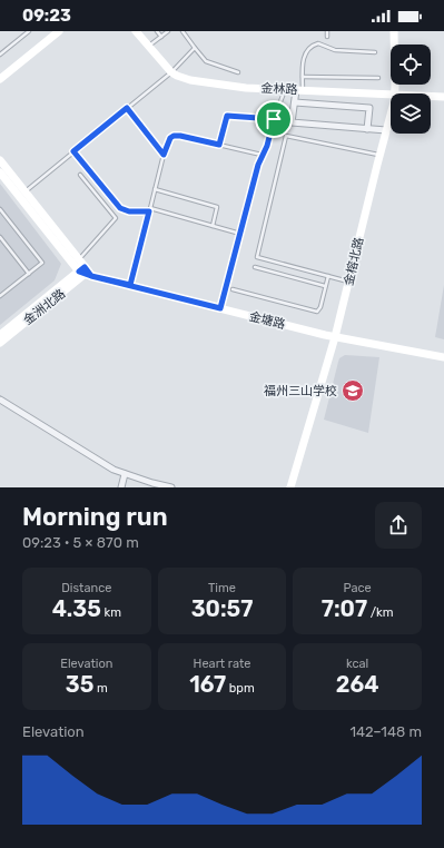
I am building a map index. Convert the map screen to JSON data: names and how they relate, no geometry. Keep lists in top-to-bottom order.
{
  "streets": {
    "street": [
      "金林路",
      "金榕北路",
      "金洲北路",
      "金塘路"
    ]
  },
  "crossings": [
    ["金榕北路", "金塘路"],
    ["金洲北路", "金塘路"]
  ],
  "places": {
    "school or university": ["福州三山学校"]
  },
  "page": {
    "status": "09:23",
    "heading": ["Morning run", "09:23 · 5 × 870 m"],
    "stats": [
      ["Distance", "4.35 km"],
      ["Time", "30:57"],
      ["Pace", "7:07 /km"],
      ["Elevation", "35 m"],
      ["Heart rate", "167 bpm"],
      ["kcal", "264"]
    ],
    "chart": ["Elevation", "142–148 m"]
  }
}
